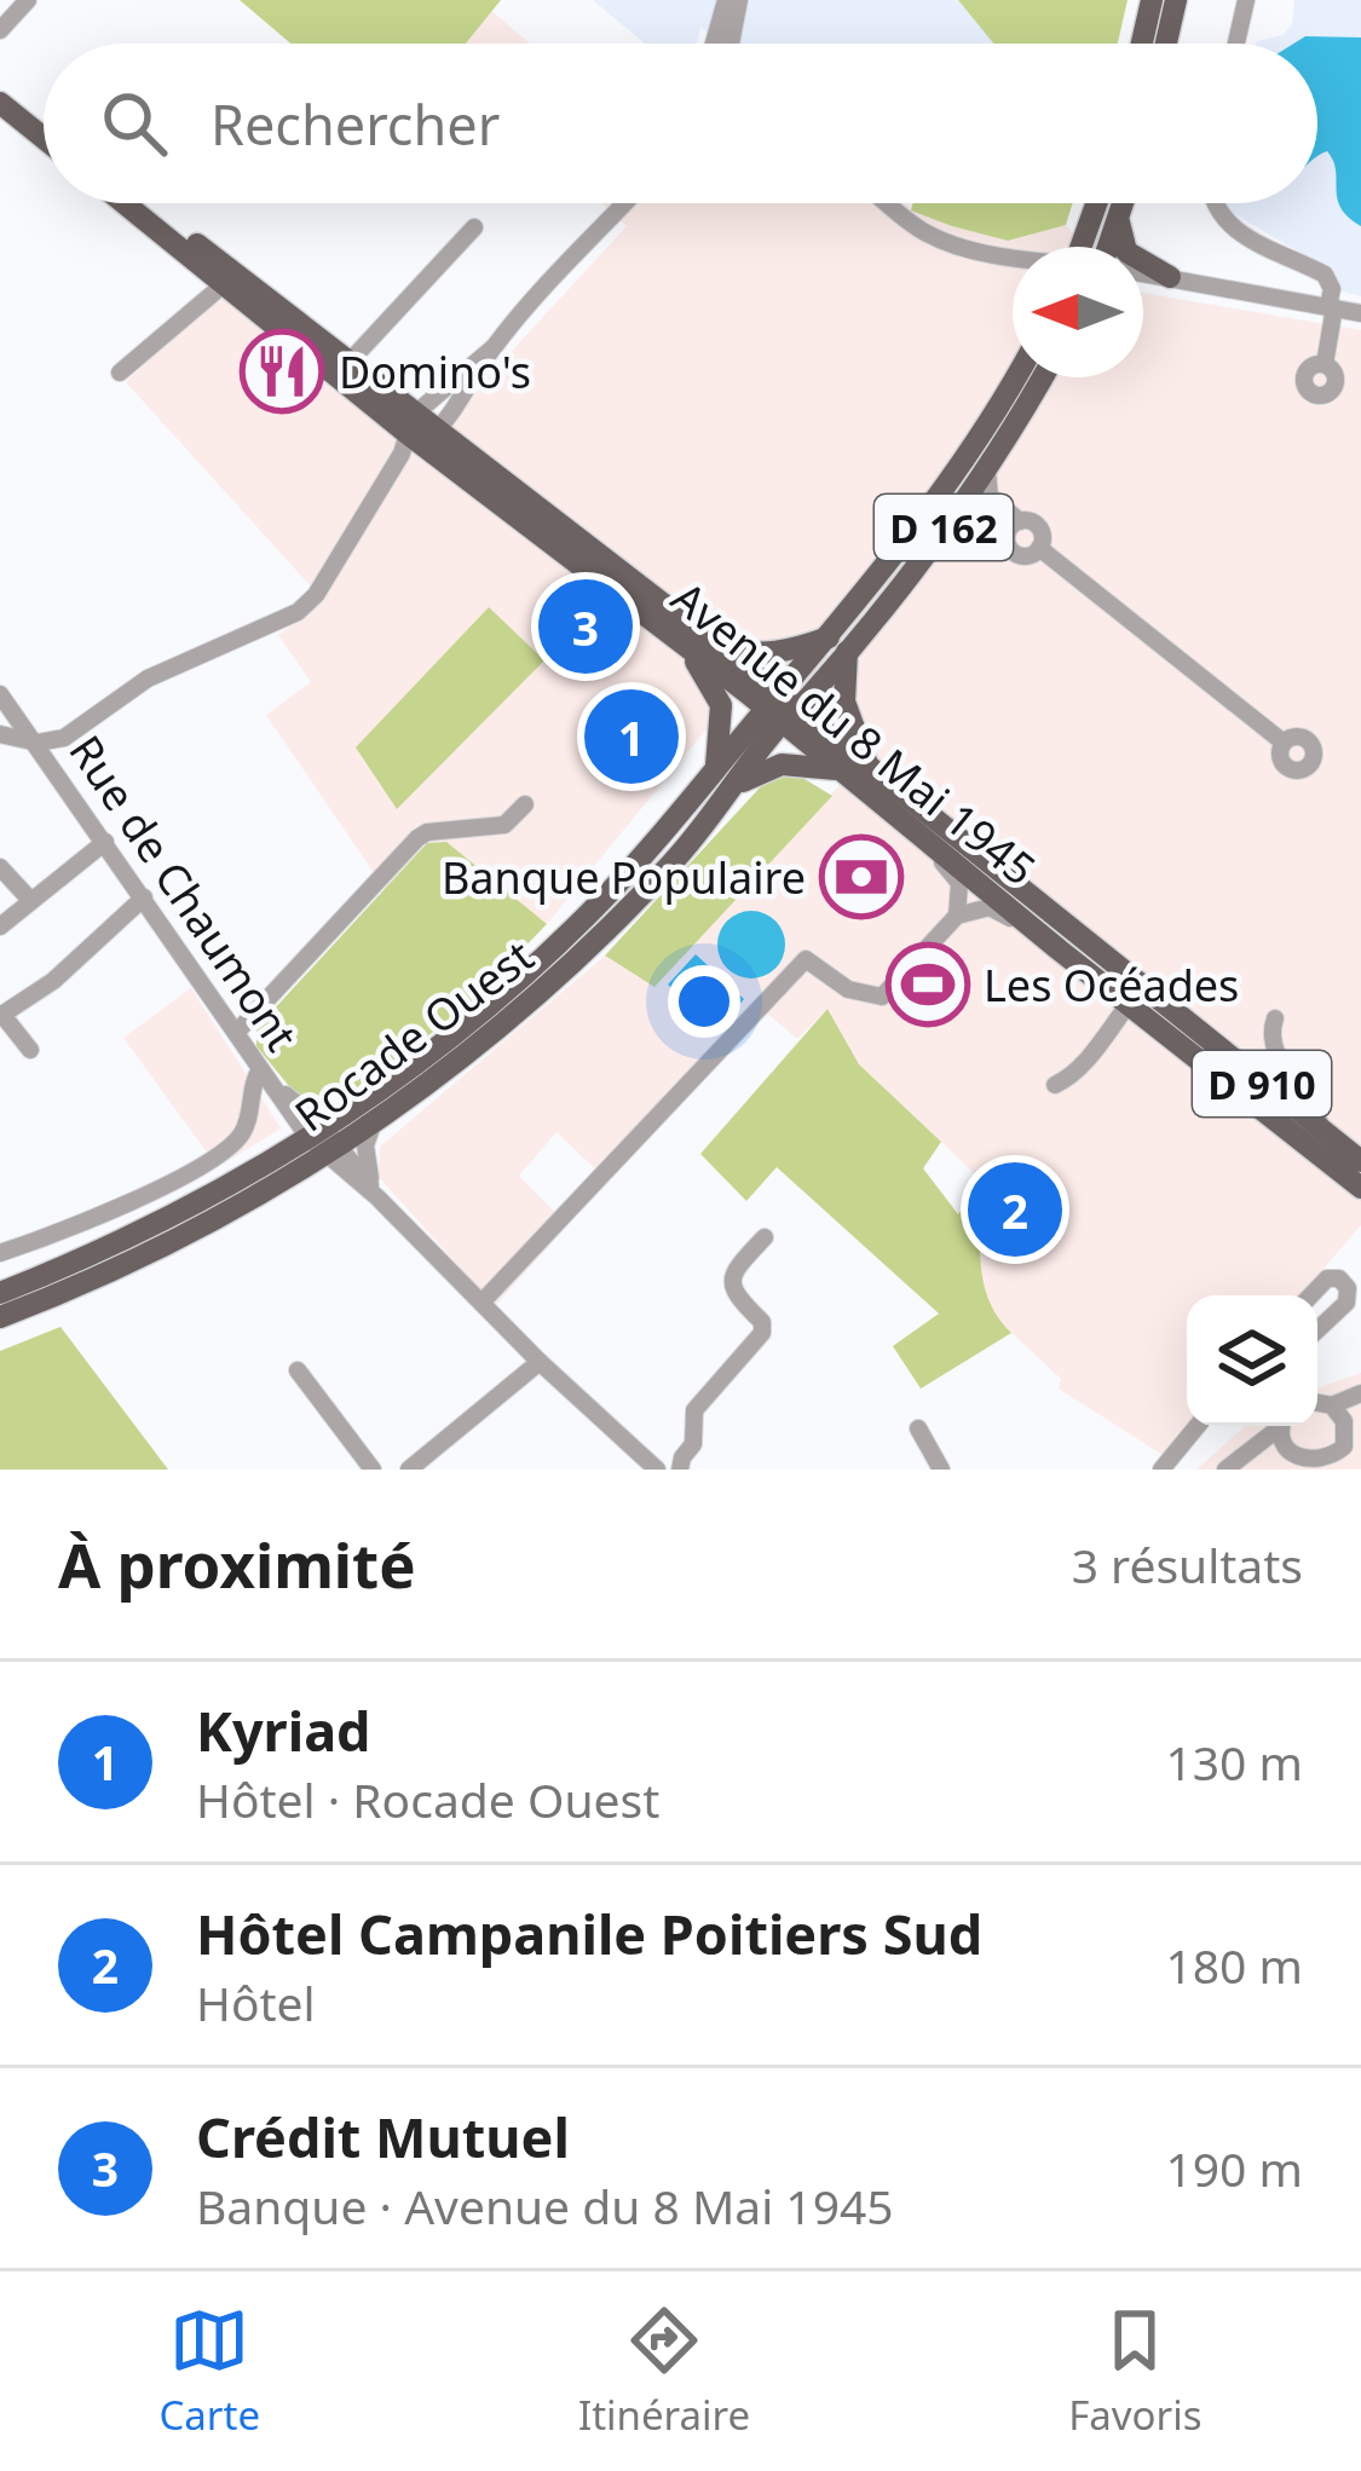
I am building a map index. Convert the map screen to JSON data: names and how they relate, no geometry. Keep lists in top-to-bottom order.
{
  "streets": {
    "main road": [
      "D 162",
      "Avenue du 8 Mai 1945",
      "Rocade Ouest",
      "D 910"
    ],
    "street": ["Rue de Chaumont"]
  },
  "crossings": [
    ["D 162", "Avenue du 8 Mai 1945"],
    ["D 162", "Rocade Ouest"],
    ["Avenue du 8 Mai 1945", "Rocade Ouest"],
    ["Rue de Chaumont", "Rocade Ouest"]
  ],
  "places": {
    "restaurant": ["Domino's"],
    "bank": ["Banque Populaire"],
    "sports": ["Les Océades"]
  },
  "north": "left",
  "page": {
    "search": "Rechercher",
    "pins": ["3", "1", "2"],
    "heading": ["À proximité", "3 résultats"],
    "list": [
      {
        "mark": "1",
        "name": "Kyriad",
        "note": "Hôtel · Rocade Ouest",
        "value": "130 m"
      },
      {
        "mark": "2",
        "name": "Hôtel Campanile Poitiers Sud",
        "note": "Hôtel",
        "value": "180 m"
      },
      {
        "mark": "3",
        "name": "Crédit Mutuel",
        "note": "Banque · Avenue du 8 Mai 1945",
        "value": "190 m"
      }
    ],
    "nav": ["Carte", "Itinéraire", "Favoris"]
  }
}
